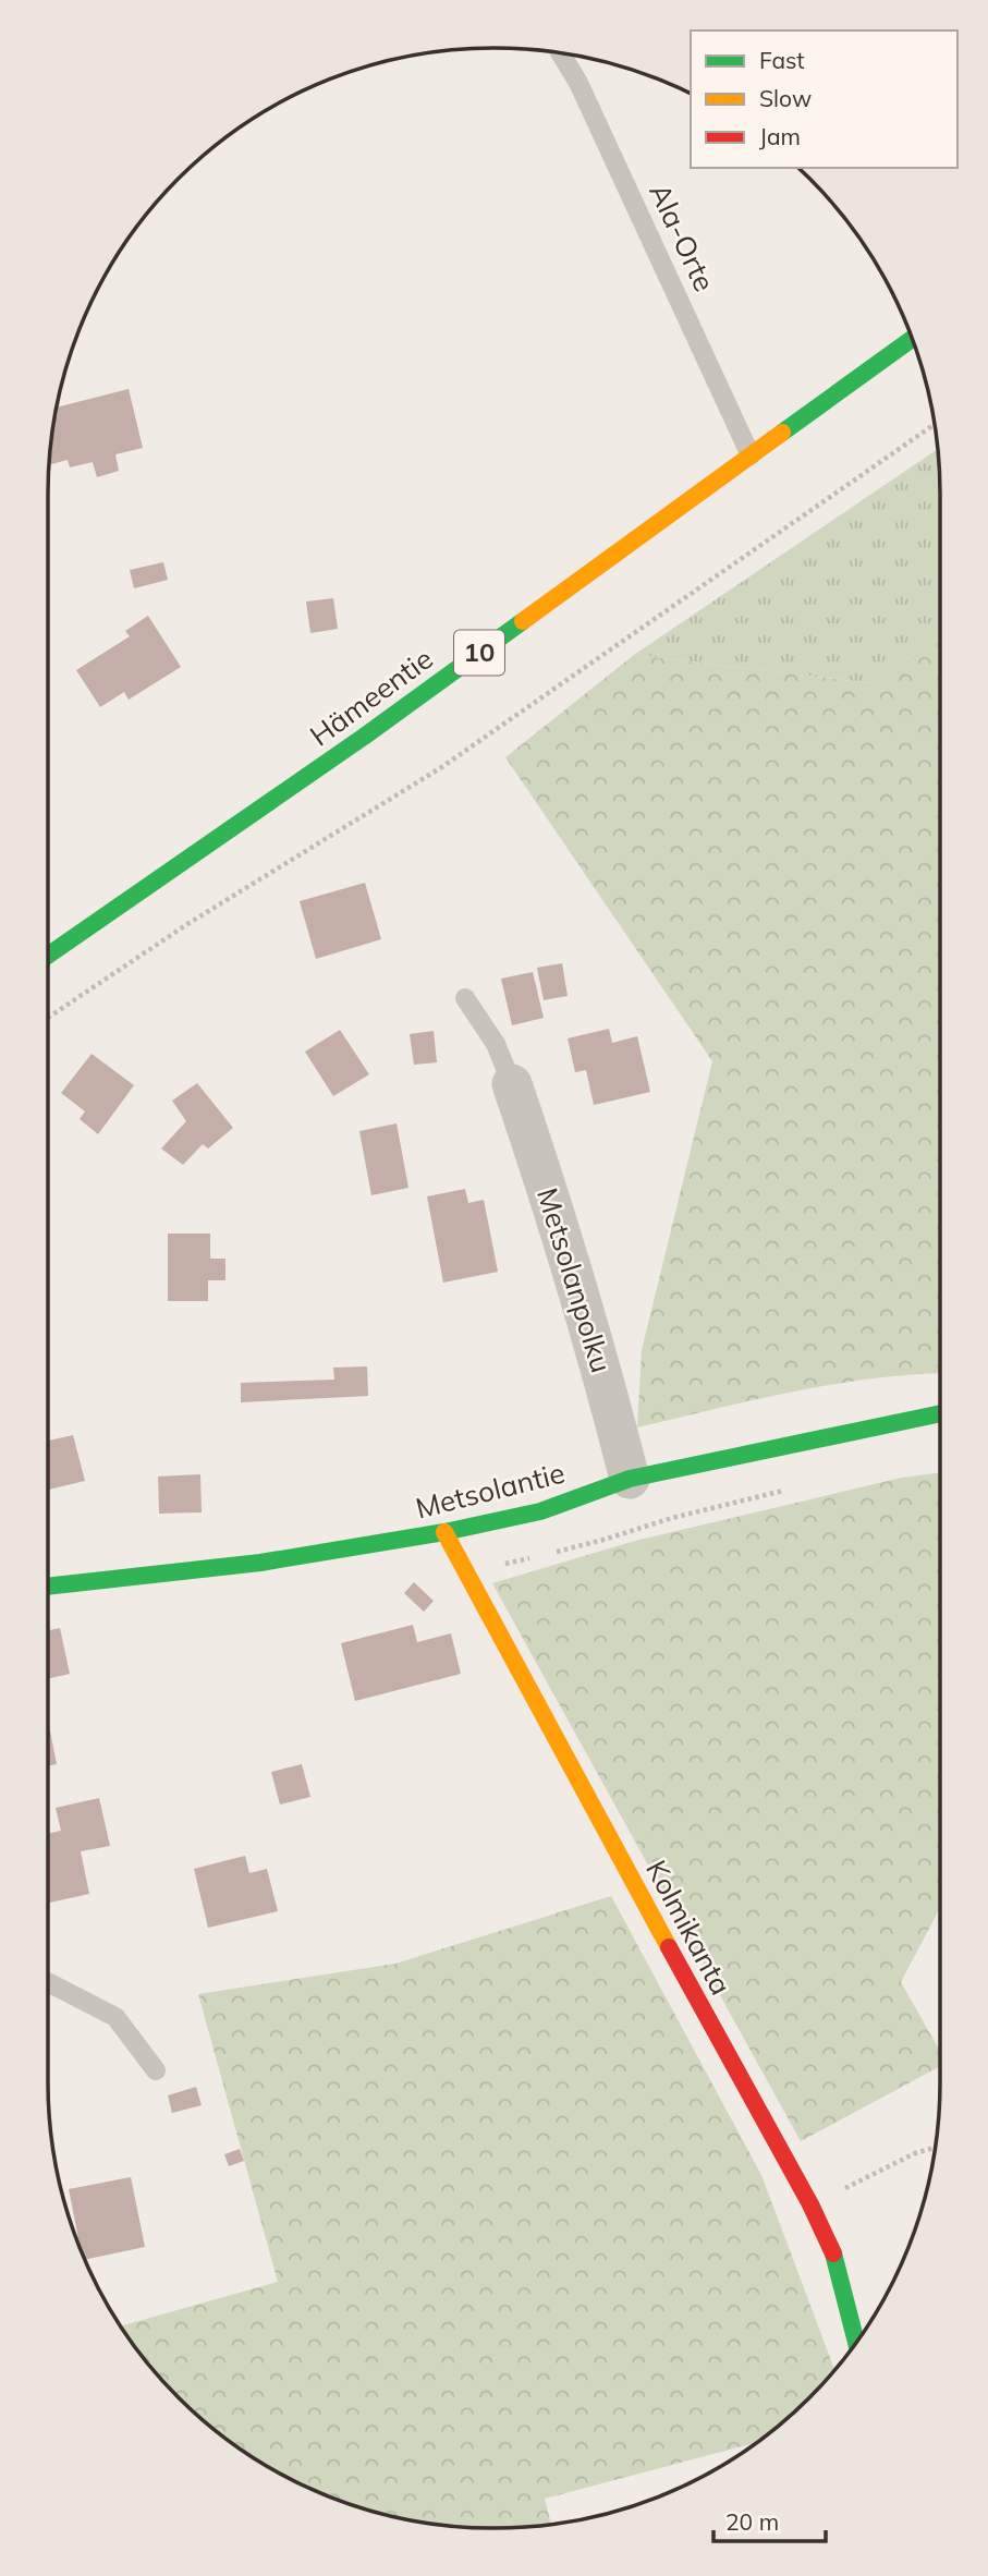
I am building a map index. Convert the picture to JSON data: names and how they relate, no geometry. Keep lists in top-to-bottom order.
{
  "streets": {
    "main road": [
      "10",
      "Hämeentie",
      "Metsolantie",
      "Kolmikanta"
    ],
    "street": ["Metsolanpolku"],
    "lane": ["Ala-Orte"]
  },
  "crossings": [
    ["Ala-Orte", "Hämeentie"],
    ["Metsolanpolku", "Metsolantie"],
    ["Metsolantie", "Kolmikanta"]
  ],
  "legend": ["Fast", "Slow", "Jam"],
  "scale_bar": "20 m"
}
